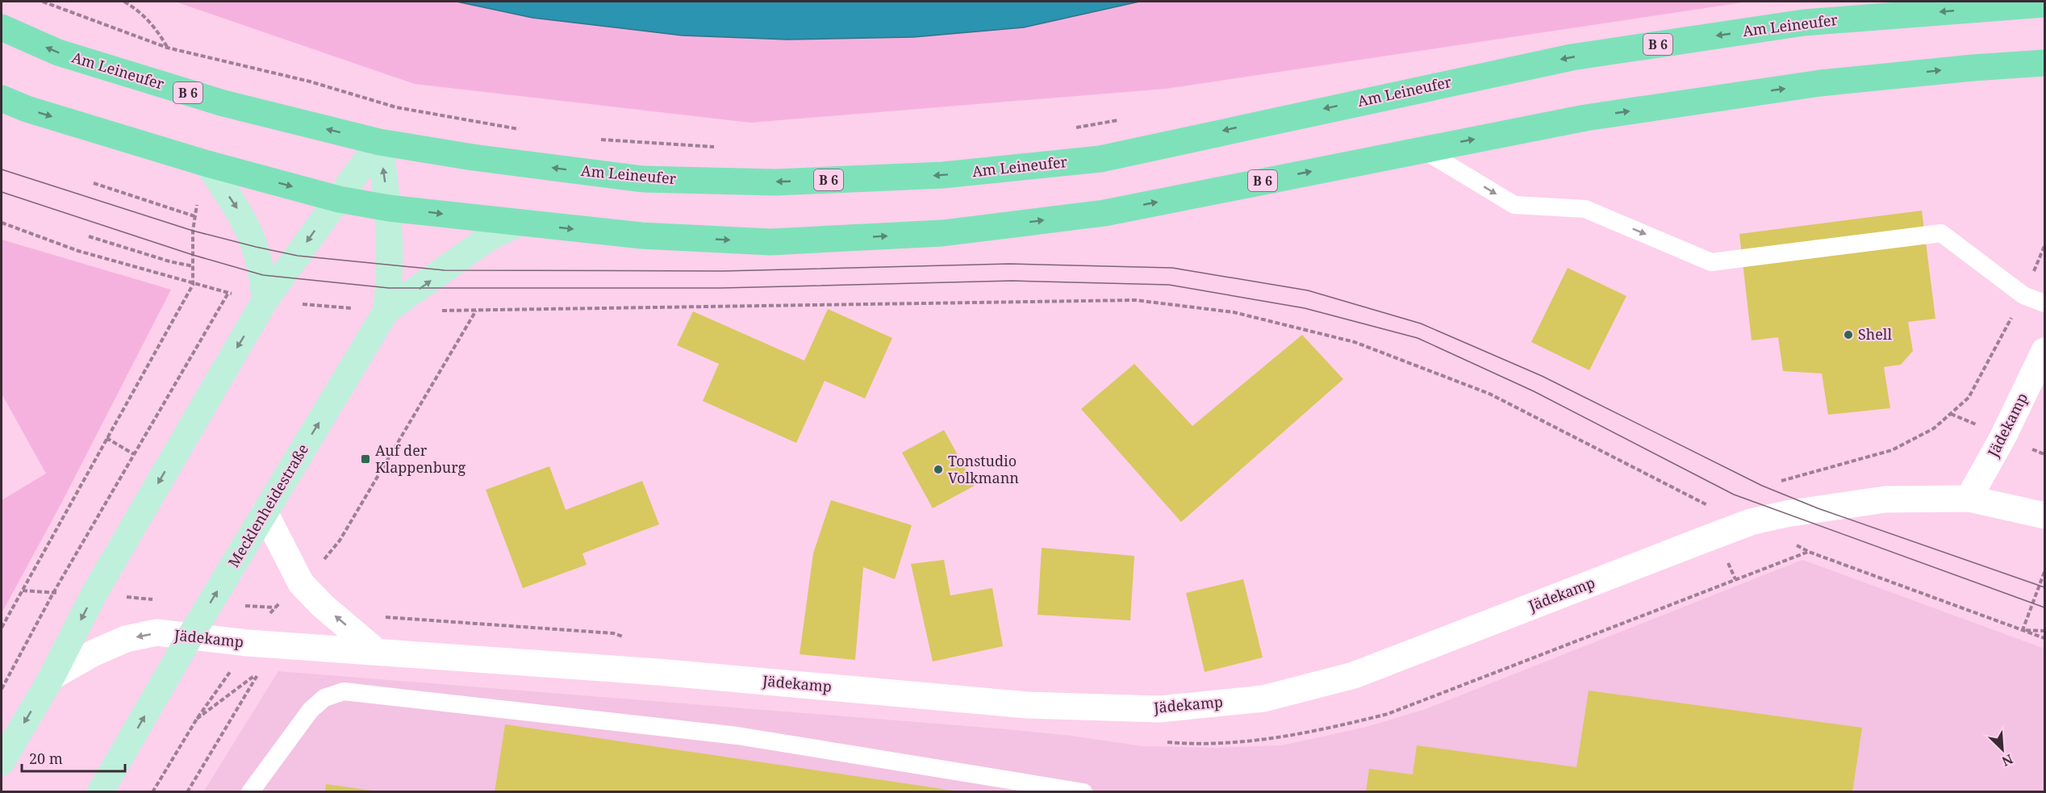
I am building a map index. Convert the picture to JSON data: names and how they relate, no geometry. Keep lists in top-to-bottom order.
{
  "streets": {
    "main road": ["Am Leineufer", "B 6", "Mecklenheidestraße"],
    "street": ["Jädekamp"]
  },
  "crossings": [
    ["Am Leineufer", "Mecklenheidestraße"],
    ["B 6", "Mecklenheidestraße"],
    ["Jädekamp", "Mecklenheidestraße"]
  ],
  "places": {
    "other": ["Shell", "Tonstudio Volkmann"],
    "transit": ["Auf der Klappenburg"]
  },
  "scale_bar": "20 m",
  "north": "bottom right"
}
